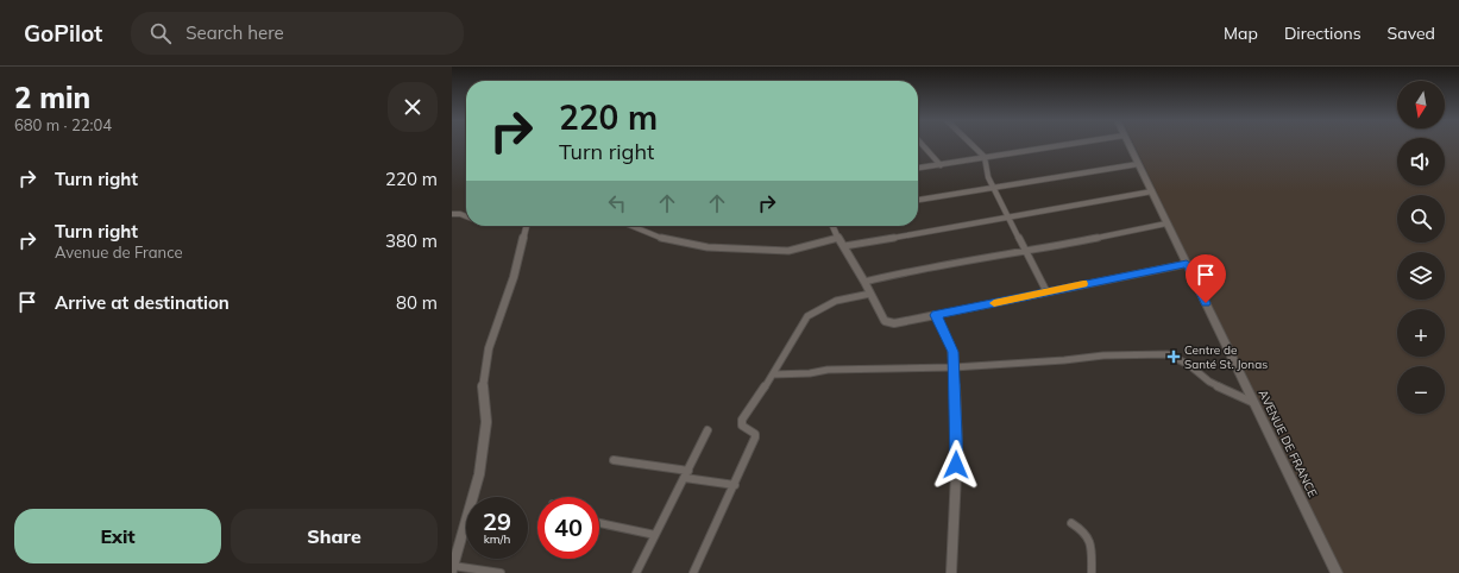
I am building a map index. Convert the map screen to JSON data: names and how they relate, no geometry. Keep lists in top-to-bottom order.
{
  "streets": {
    "main road": ["AVENUE DE FRANCE"]
  },
  "places": {
    "health": ["Centre de Santé St. Jonas"]
  },
  "north": "bottom",
  "page": {
    "header": "GoPilot",
    "search": "Search here",
    "nav": ["Map", "Directions", "Saved"],
    "heading": ["2 min", "680 m · 22:04"],
    "map_buttons": ["+", "−"],
    "turn": ["220 m", "Turn right"],
    "list": [
      {
        "name": "Turn right",
        "value": "220 m"
      },
      {
        "name": "Turn right",
        "note": "Avenue de France",
        "value": "380 m"
      },
      {
        "name": "Arrive at destination",
        "value": "80 m"
      }
    ],
    "speed": "29 km/h",
    "limit": "40",
    "buttons": ["Exit", "Share"]
  }
}
